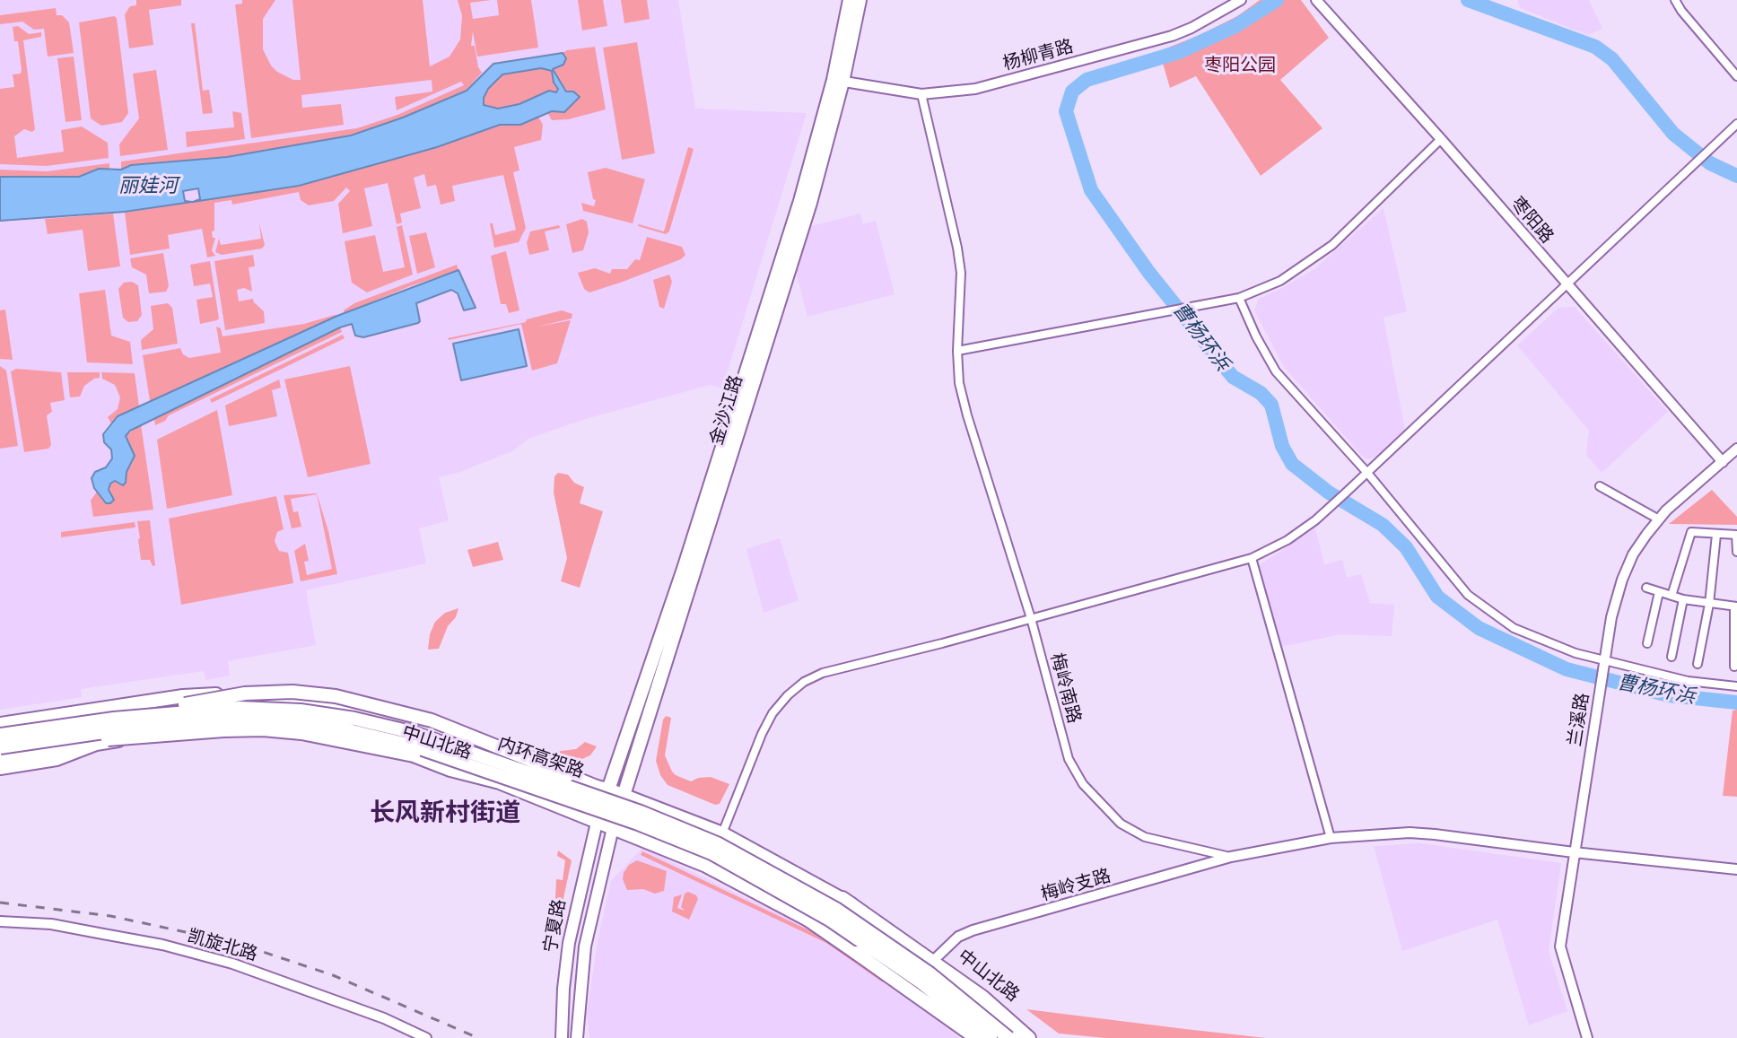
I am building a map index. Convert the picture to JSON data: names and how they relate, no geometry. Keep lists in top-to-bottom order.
{
  "streets": {
    "main road": [
      "金沙江路",
      "中山北路",
      "内环高架路",
      "宁夏路"
    ],
    "street": [
      "杨柳青路",
      "枣阳路",
      "梅岭南路",
      "兰溪路",
      "梅岭支路",
      "凯旋北路"
    ]
  },
  "crossings": [
    ["杨柳青路", "金沙江路"],
    ["杨柳青路", "梅岭南路"],
    ["枣阳路", "兰溪路"],
    ["金沙江路", "中山北路"],
    ["金沙江路", "宁夏路"],
    ["梅岭南路", "兰溪路"],
    ["梅岭南路", "梅岭支路"],
    ["中山北路", "内环高架路"],
    ["中山北路", "梅岭支路"],
    ["中山北路", "宁夏路"]
  ],
  "districts": ["长风新村街道"],
  "water": ["丽娃河", "曹杨环浜"],
  "parks": ["枣阳公园"]
}
